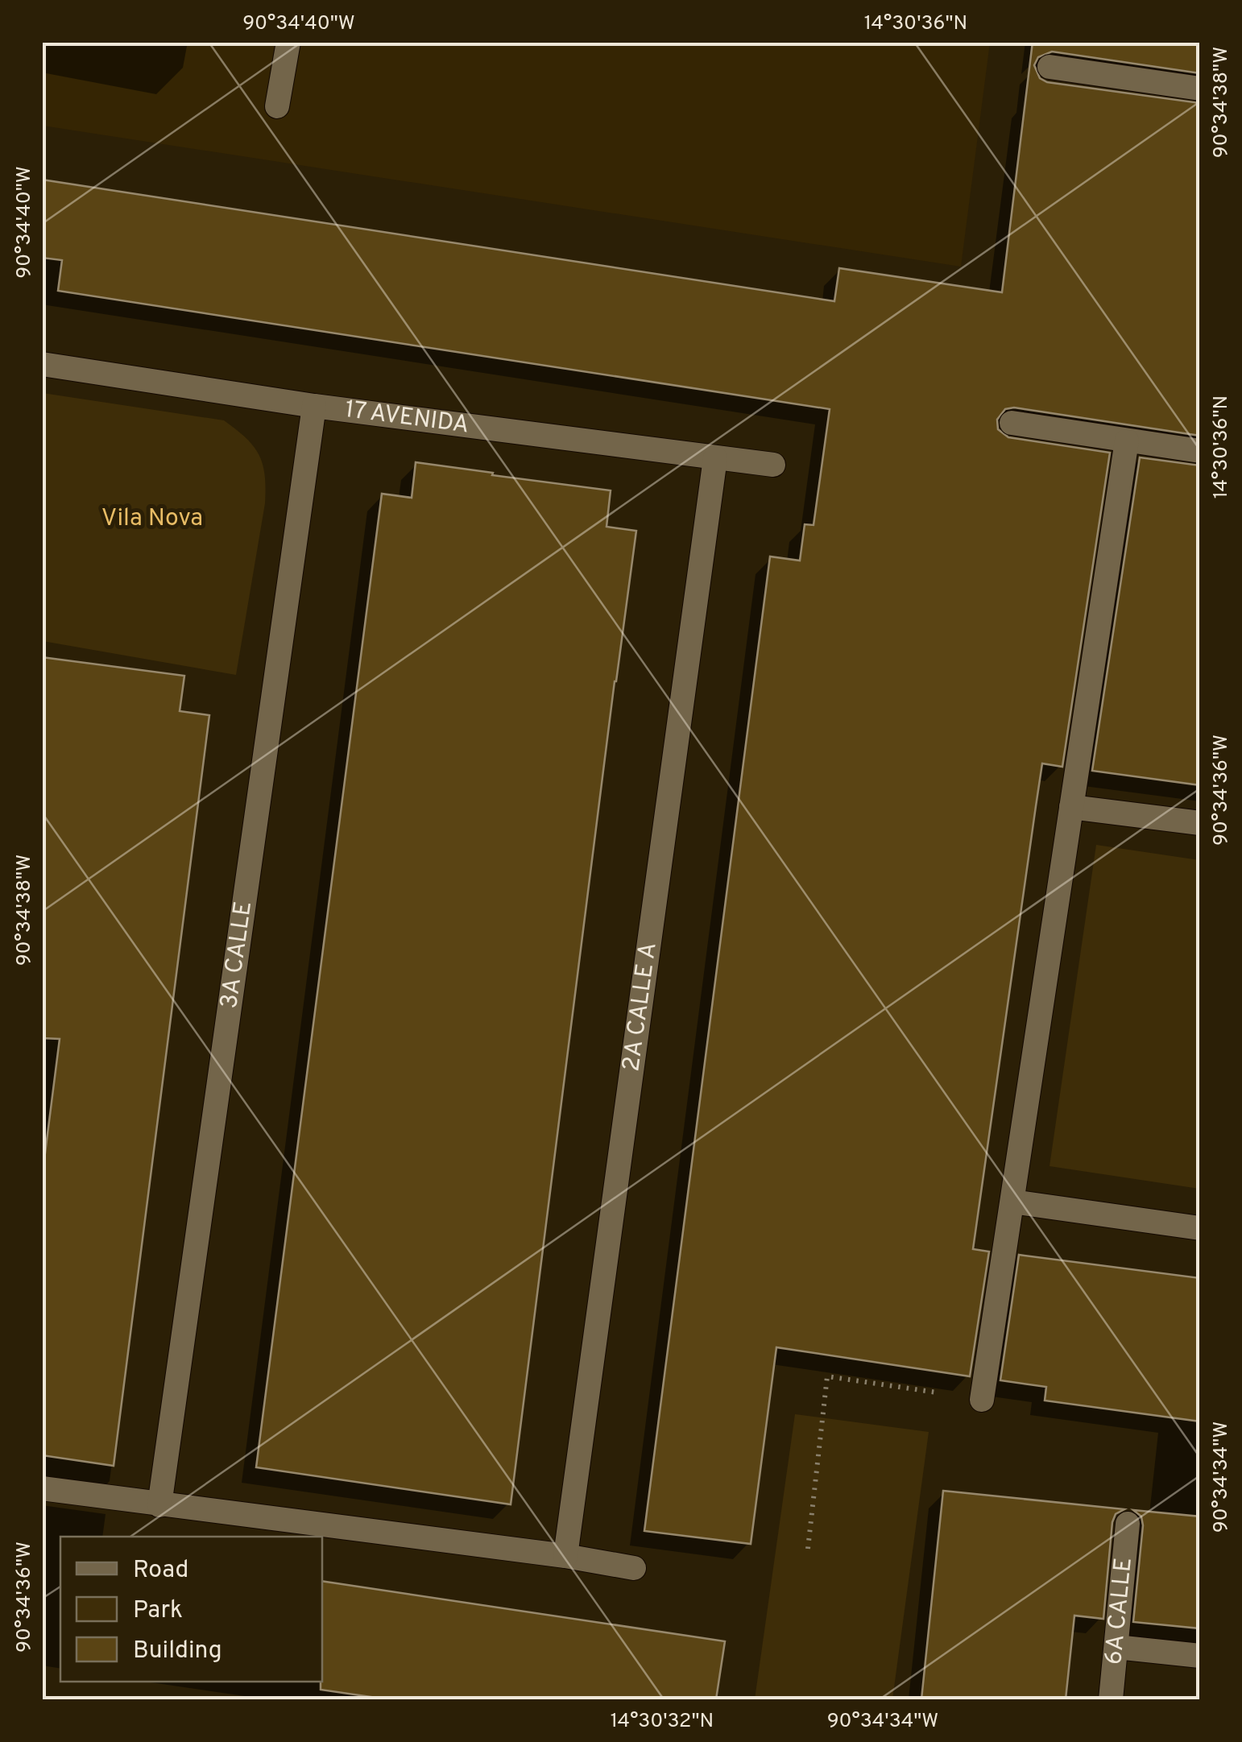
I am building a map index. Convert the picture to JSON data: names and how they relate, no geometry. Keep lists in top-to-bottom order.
{
  "streets": {
    "street": [
      "17 AVENIDA",
      "3A CALLE",
      "2A CALLE A",
      "6A CALLE"
    ]
  },
  "crossings": [
    ["17 AVENIDA", "3A CALLE"],
    ["17 AVENIDA", "2A CALLE A"]
  ],
  "parks": ["Vila Nova"],
  "legend": ["Road", "Park", "Building"],
  "coordinates": [
    "90°34'40\"W",
    "14°30'36\"N",
    "90°34'38\"W",
    "90°34'36\"W",
    "90°34'34\"W",
    "14°30'32\"N"
  ]
}
